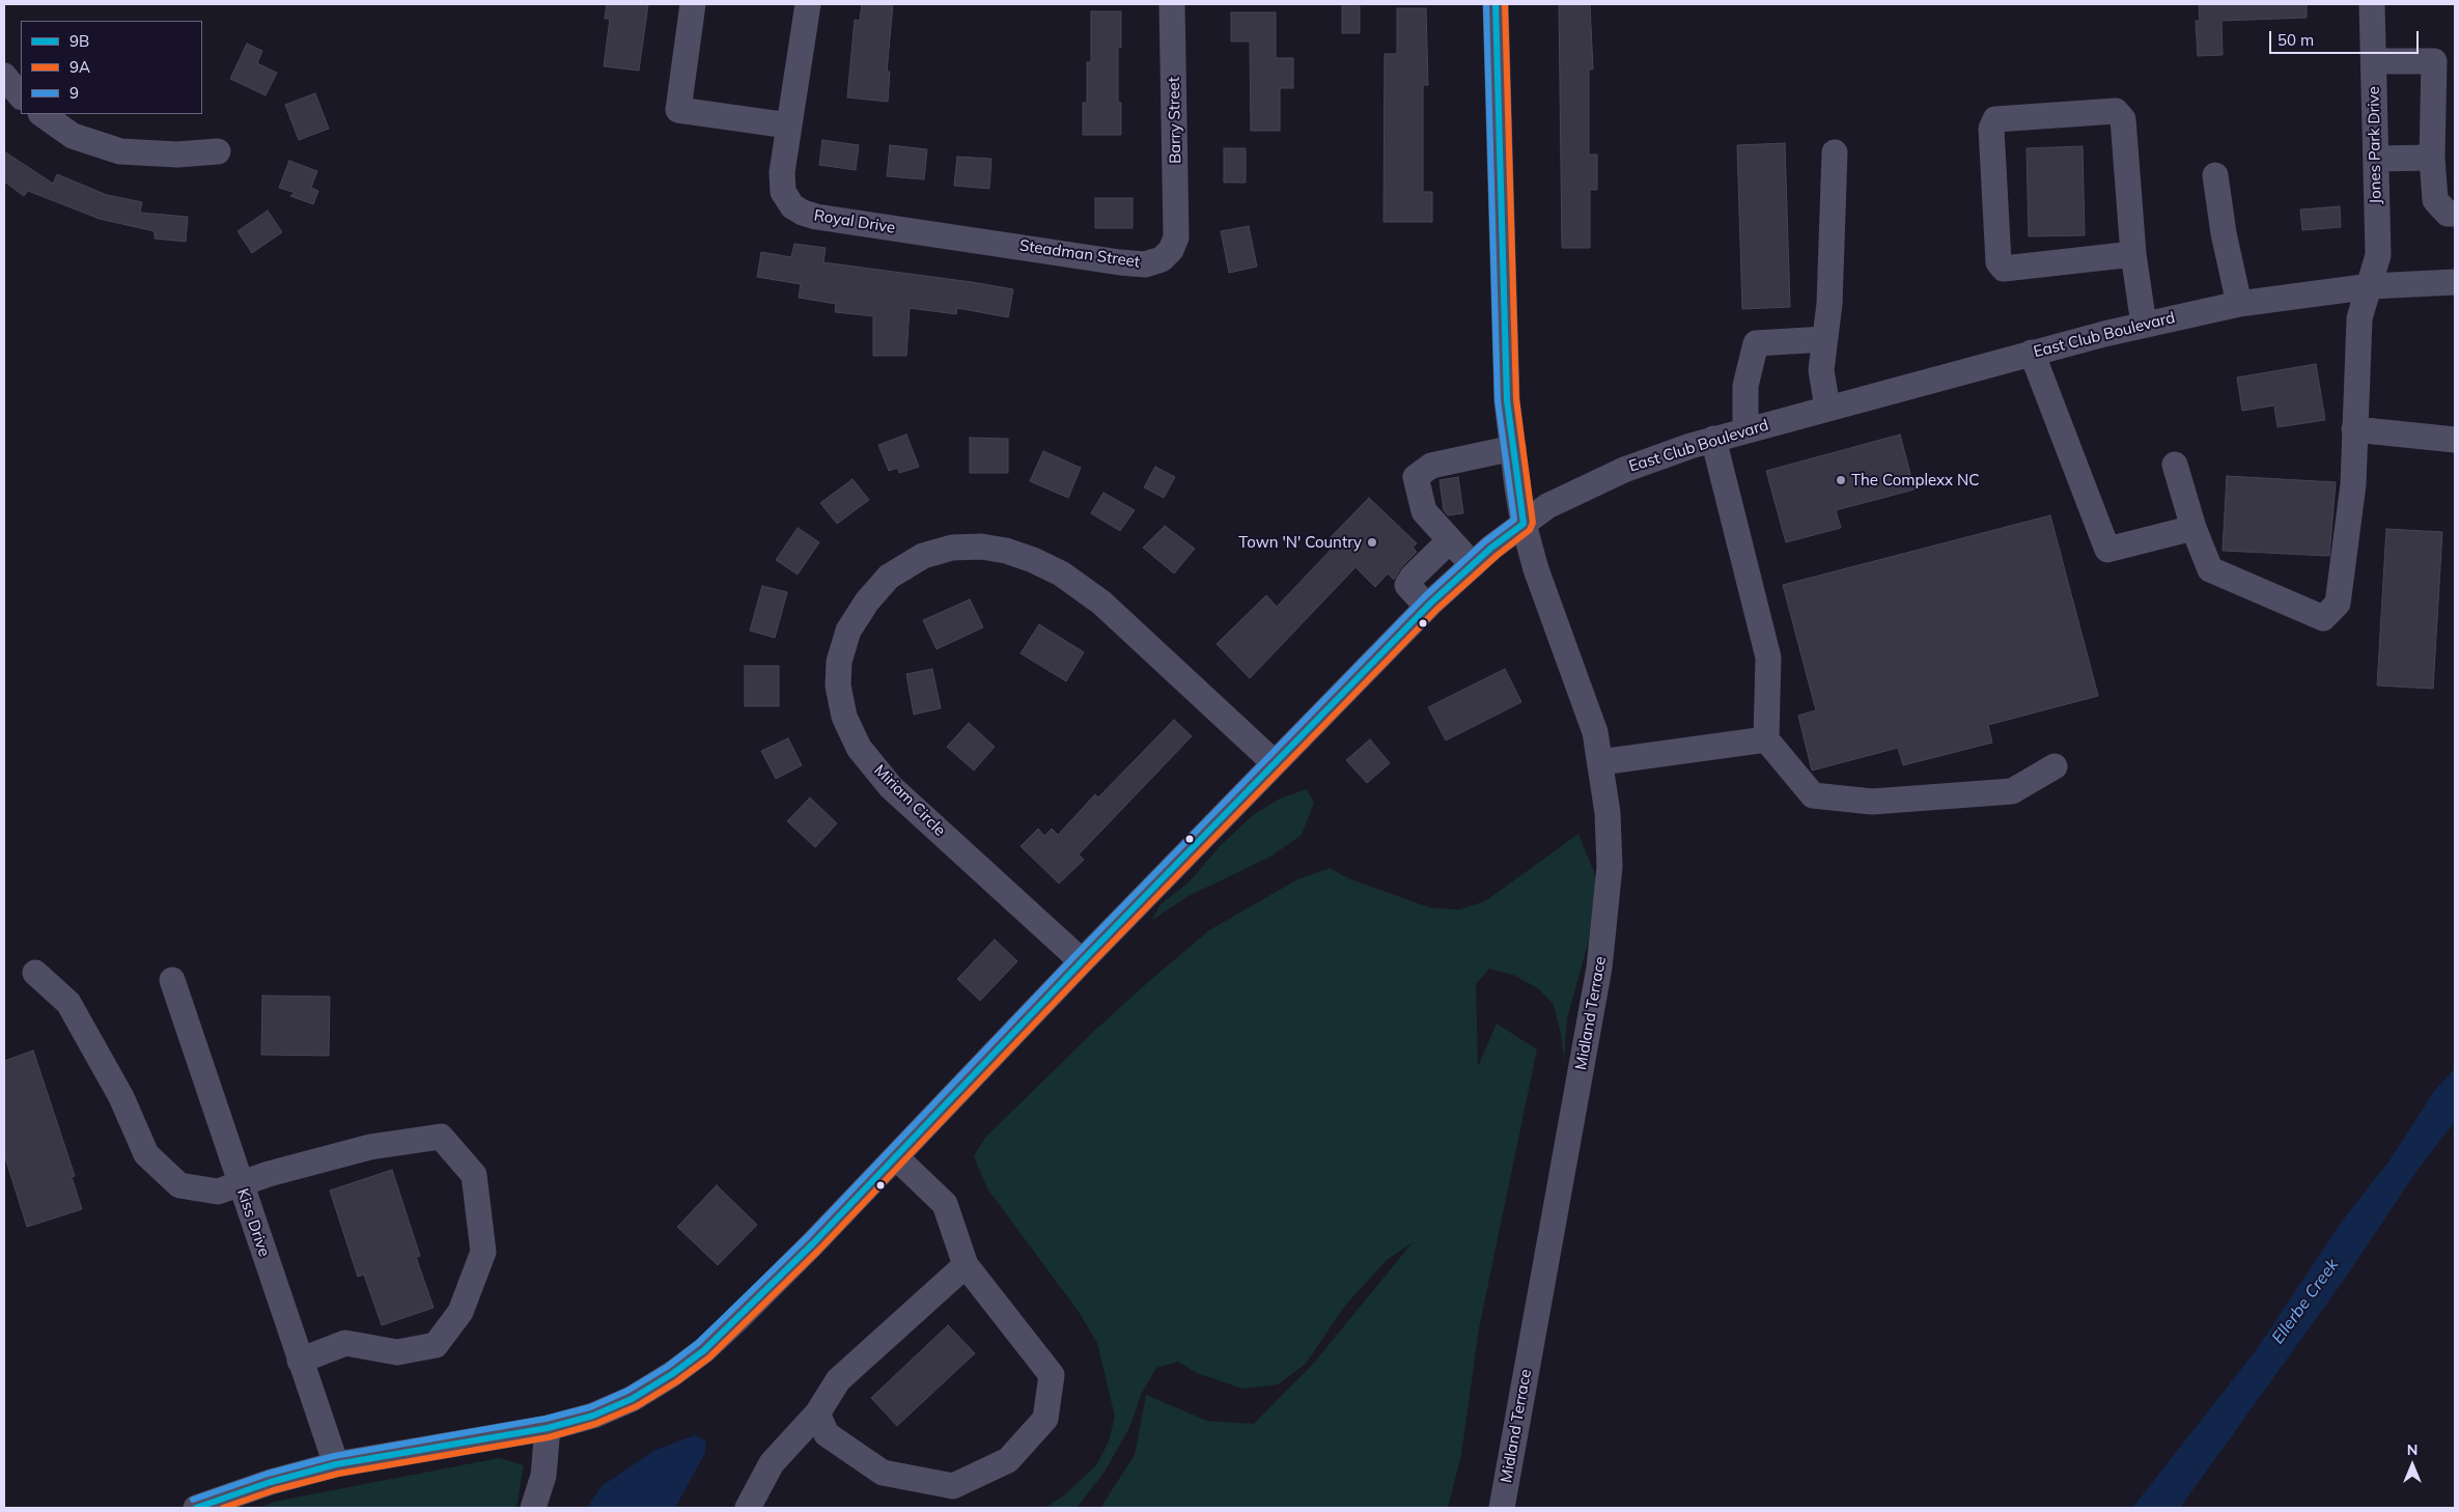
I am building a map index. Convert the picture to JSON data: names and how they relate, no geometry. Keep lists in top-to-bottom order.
{
  "streets": {
    "street": [
      "Barry Street",
      "Jones Park Drive",
      "Royal Drive",
      "Steadman Street",
      "East Club Boulevard",
      "Miriam Circle",
      "Midland Terrace",
      "Kiss Drive"
    ]
  },
  "crossings": [
    ["Barry Street", "Steadman Street"],
    ["Jones Park Drive", "East Club Boulevard"],
    ["Royal Drive", "Steadman Street"],
    ["East Club Boulevard", "Miriam Circle"],
    ["East Club Boulevard", "Midland Terrace"],
    ["East Club Boulevard", "Kiss Drive"]
  ],
  "water": ["Ellerbe Creek"],
  "places": ["The Complexx NC", "Town 'N' Country"],
  "lines": ["transit line 9B", "transit line 9A", "transit line 9"],
  "legend": ["9B", "9A", "9"],
  "scale_bar": "50 m",
  "north": "top"
}
